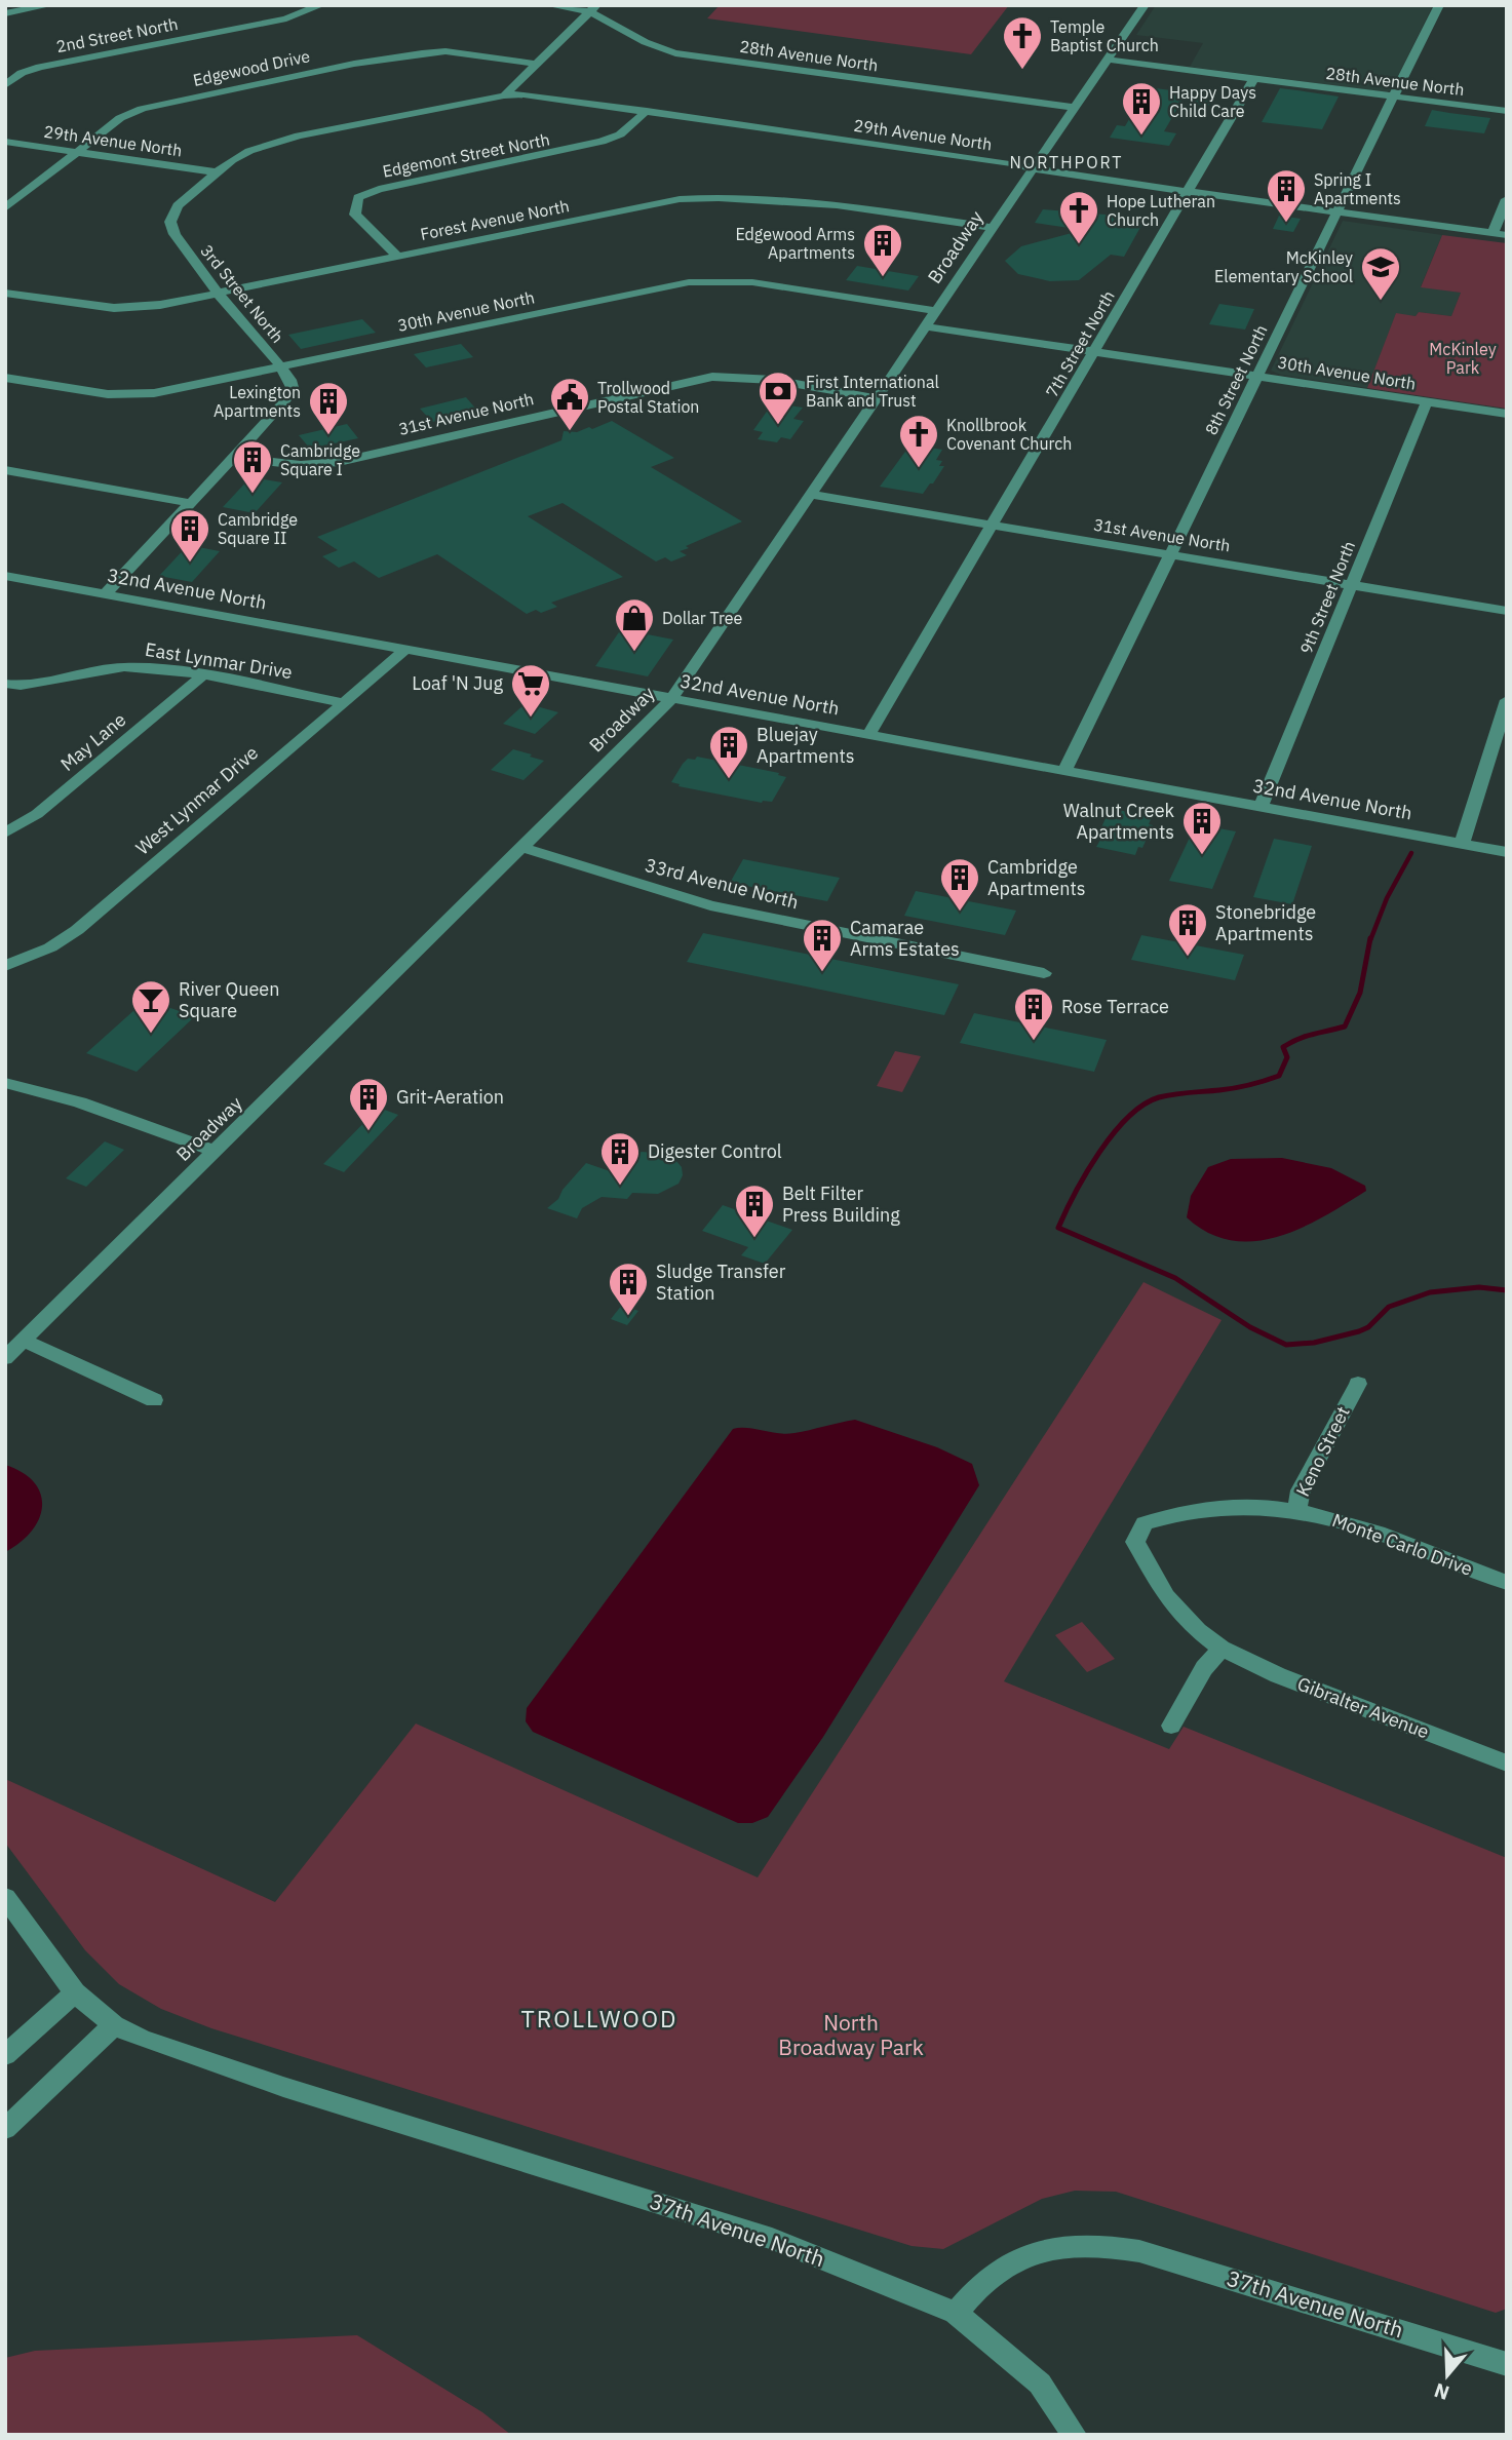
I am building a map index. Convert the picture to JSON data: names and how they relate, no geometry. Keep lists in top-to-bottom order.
{
  "streets": {
    "street": [
      "2nd Street North",
      "28th Avenue North",
      "Edgewood Drive",
      "29th Avenue North",
      "Edgemont Street North",
      "Forest Avenue North",
      "Broadway",
      "3rd Street North",
      "30th Avenue North",
      "7th Street North",
      "8th Street North",
      "31st Avenue North",
      "32nd Avenue North",
      "9th Street North",
      "East Lynmar Drive",
      "May Lane",
      "West Lynmar Drive",
      "33rd Avenue North",
      "Keno Street",
      "Monte Carlo Drive",
      "Gibralter Avenue",
      "37th Avenue North"
    ]
  },
  "crossings": [
    ["28th Avenue North", "Broadway"],
    ["28th Avenue North", "7th Street North"],
    ["28th Avenue North", "8th Street North"],
    ["Edgewood Drive", "29th Avenue North"],
    ["29th Avenue North", "Edgemont Street North"],
    ["29th Avenue North", "Broadway"],
    ["29th Avenue North", "3rd Street North"],
    ["29th Avenue North", "7th Street North"],
    ["29th Avenue North", "8th Street North"],
    ["Edgemont Street North", "Forest Avenue North"],
    ["Forest Avenue North", "Broadway"],
    ["Forest Avenue North", "3rd Street North"],
    ["Broadway", "30th Avenue North"],
    ["Broadway", "31st Avenue North"],
    ["Broadway", "32nd Avenue North"],
    ["Broadway", "33rd Avenue North"],
    ["3rd Street North", "30th Avenue North"],
    ["3rd Street North", "31st Avenue North"],
    ["3rd Street North", "32nd Avenue North"],
    ["30th Avenue North", "7th Street North"],
    ["30th Avenue North", "8th Street North"],
    ["30th Avenue North", "9th Street North"],
    ["7th Street North", "31st Avenue North"],
    ["7th Street North", "32nd Avenue North"],
    ["8th Street North", "31st Avenue North"],
    ["8th Street North", "32nd Avenue North"],
    ["31st Avenue North", "9th Street North"],
    ["32nd Avenue North", "9th Street North"],
    ["32nd Avenue North", "West Lynmar Drive"],
    ["East Lynmar Drive", "May Lane"],
    ["East Lynmar Drive", "West Lynmar Drive"],
    ["Keno Street", "Monte Carlo Drive"],
    ["Keno Street", "Gibralter Avenue"]
  ],
  "districts": ["NORTHPORT", "TROLLWOOD"],
  "parks": ["McKinley Park", "North Broadway Park"],
  "places": {
    "church": ["Temple Baptist Church", "Hope Lutheran Church", "Knollbrook Covenant Church"],
    "building": [
      "Happy Days Child Care",
      "Spring I Apartments",
      "Edgewood Arms Apartments",
      "Lexington Apartments",
      "Cambridge Square I",
      "Cambridge Square II",
      "Bluejay Apartments",
      "Walnut Creek Apartments",
      "Cambridge Apartments",
      "Stonebridge Apartments",
      "Camarae Arms Estates",
      "Rose Terrace",
      "Grit-Aeration",
      "Digester Control",
      "Belt Filter Press Building",
      "Sludge Transfer Station"
    ],
    "school or university": ["McKinley Elementary School"],
    "bank": ["First International Bank and Trust"],
    "public building": ["Trollwood Postal Station"],
    "shop": ["Dollar Tree"],
    "supermarket": ["Loaf 'N Jug"],
    "bar": ["River Queen Square"]
  },
  "north": "bottom"
}
